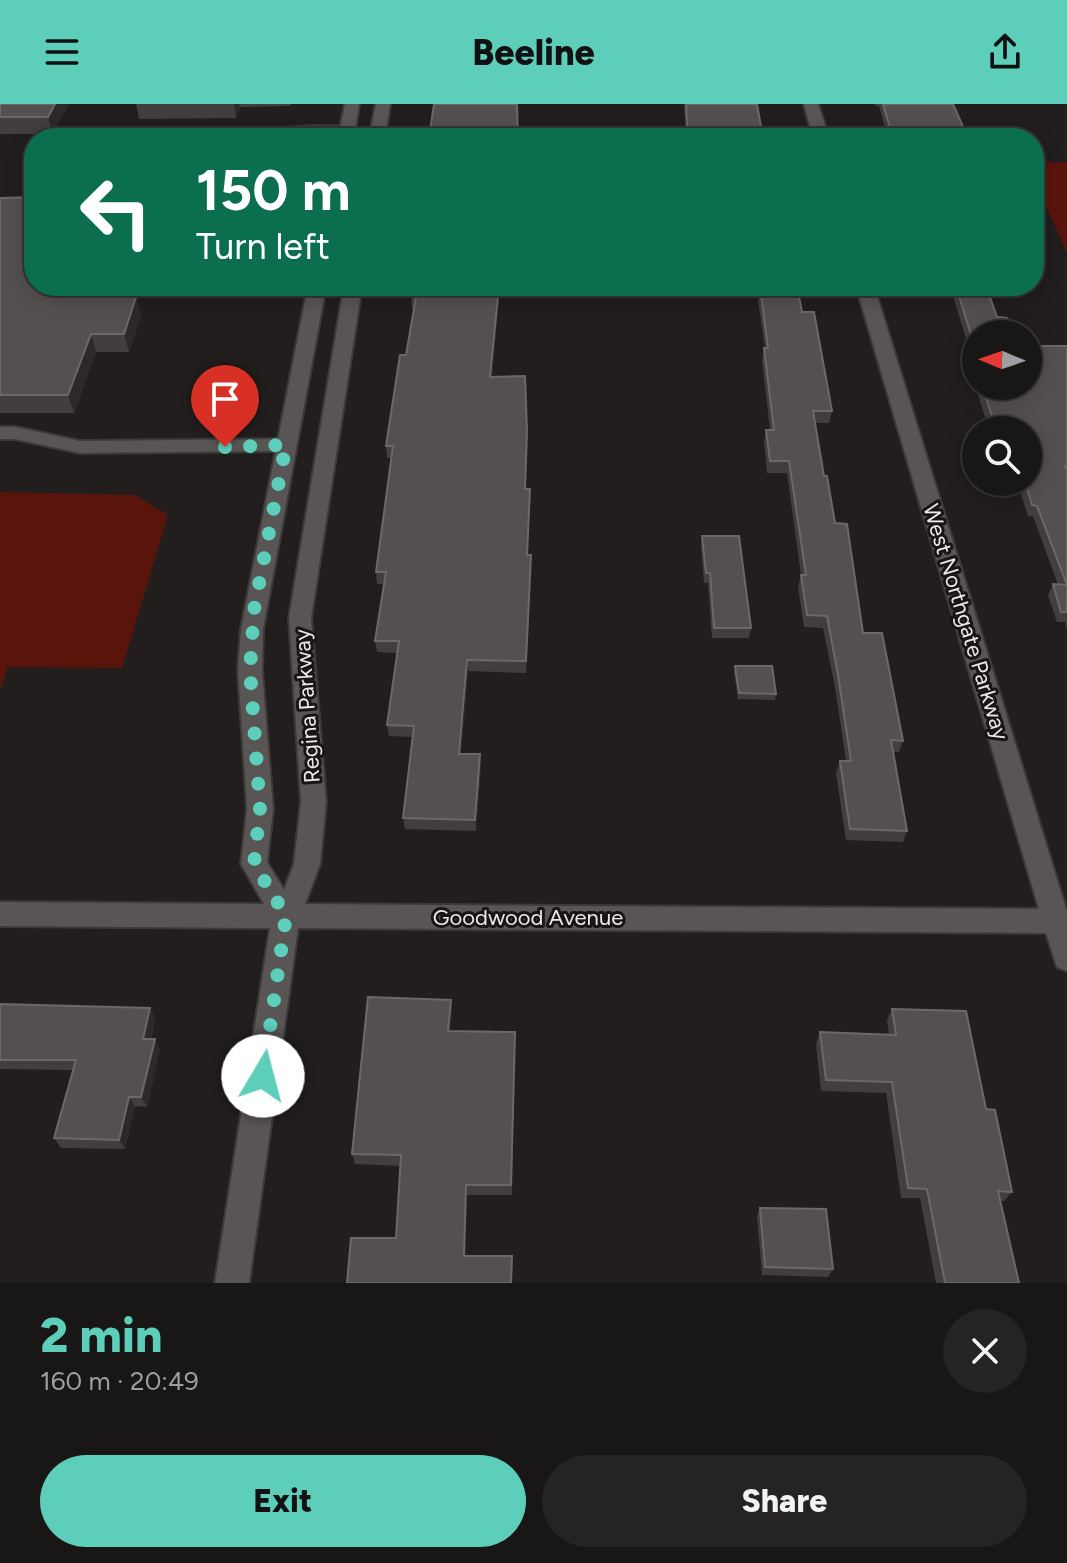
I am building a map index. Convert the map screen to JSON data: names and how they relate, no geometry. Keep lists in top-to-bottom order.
{
  "streets": {
    "street": ["West Northgate Parkway", "Regina Parkway", "Goodwood Avenue"]
  },
  "crossings": [
    ["West Northgate Parkway", "Goodwood Avenue"],
    ["Regina Parkway", "Goodwood Avenue"]
  ],
  "north": "left",
  "page": {
    "header": "Beeline",
    "turn": ["150 m", "Turn left"],
    "heading": ["2 min", "160 m · 20:49"],
    "buttons": ["Exit", "Share"]
  }
}
